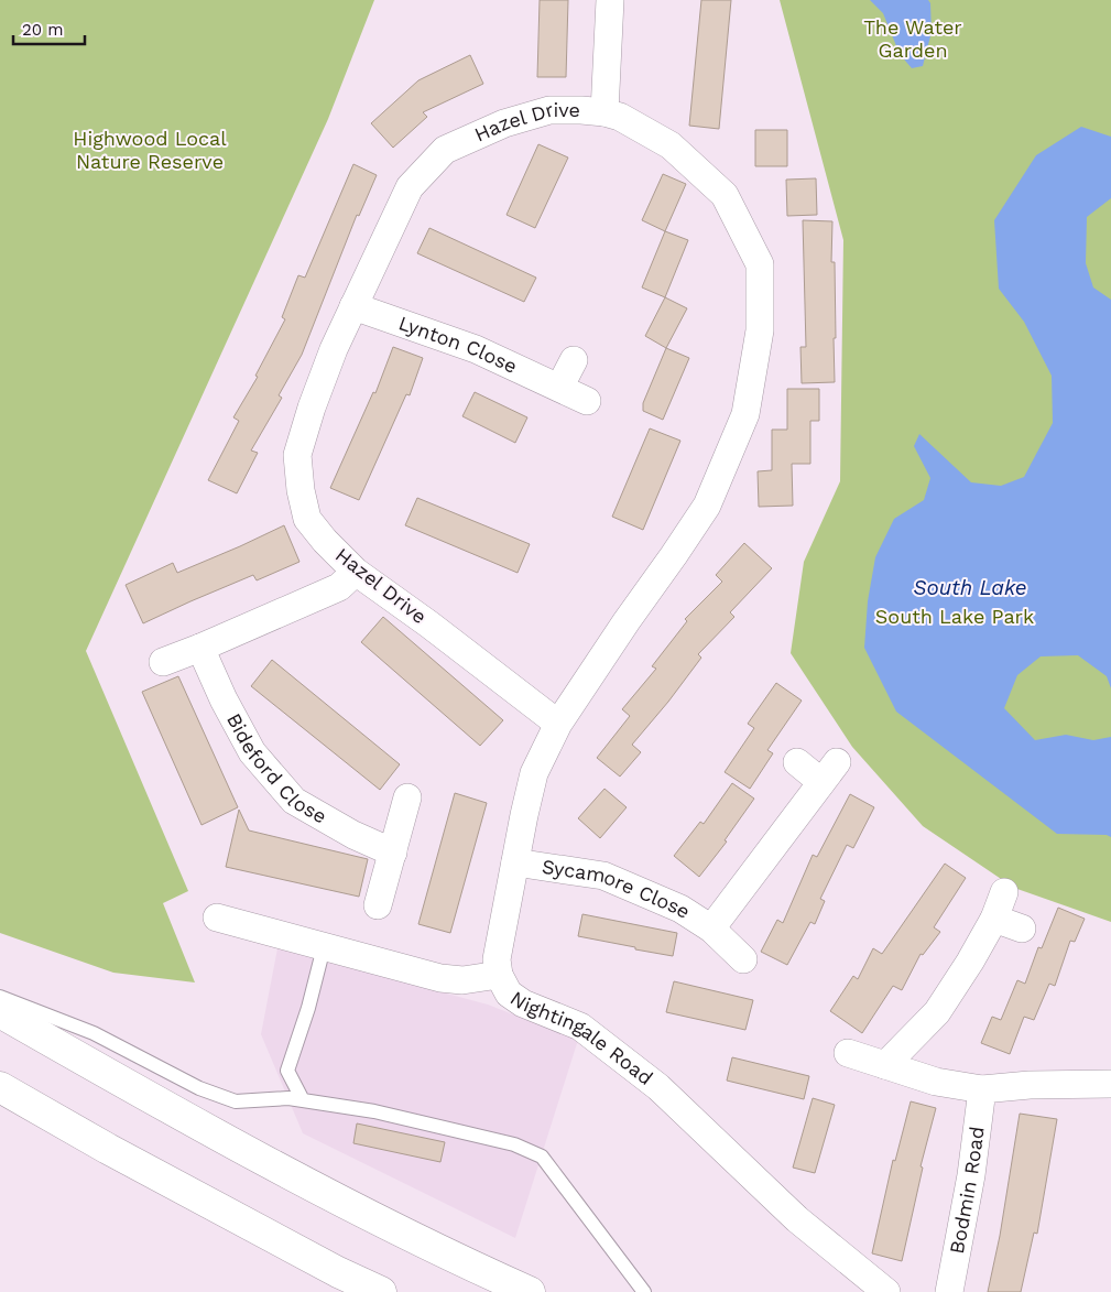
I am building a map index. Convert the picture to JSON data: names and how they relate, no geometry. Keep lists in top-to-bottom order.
{
  "streets": {
    "street": [
      "Hazel Drive",
      "Lynton Close",
      "Bideford Close",
      "Sycamore Close",
      "Nightingale Road",
      "Bodmin Road"
    ]
  },
  "crossings": [
    ["Hazel Drive", "Lynton Close"],
    ["Hazel Drive", "Sycamore Close"],
    ["Hazel Drive", "Nightingale Road"]
  ],
  "water": ["South Lake"],
  "parks": ["The Water Garden", "Highwood Local Nature Reserve", "South Lake Park"],
  "scale_bar": "20 m"
}
